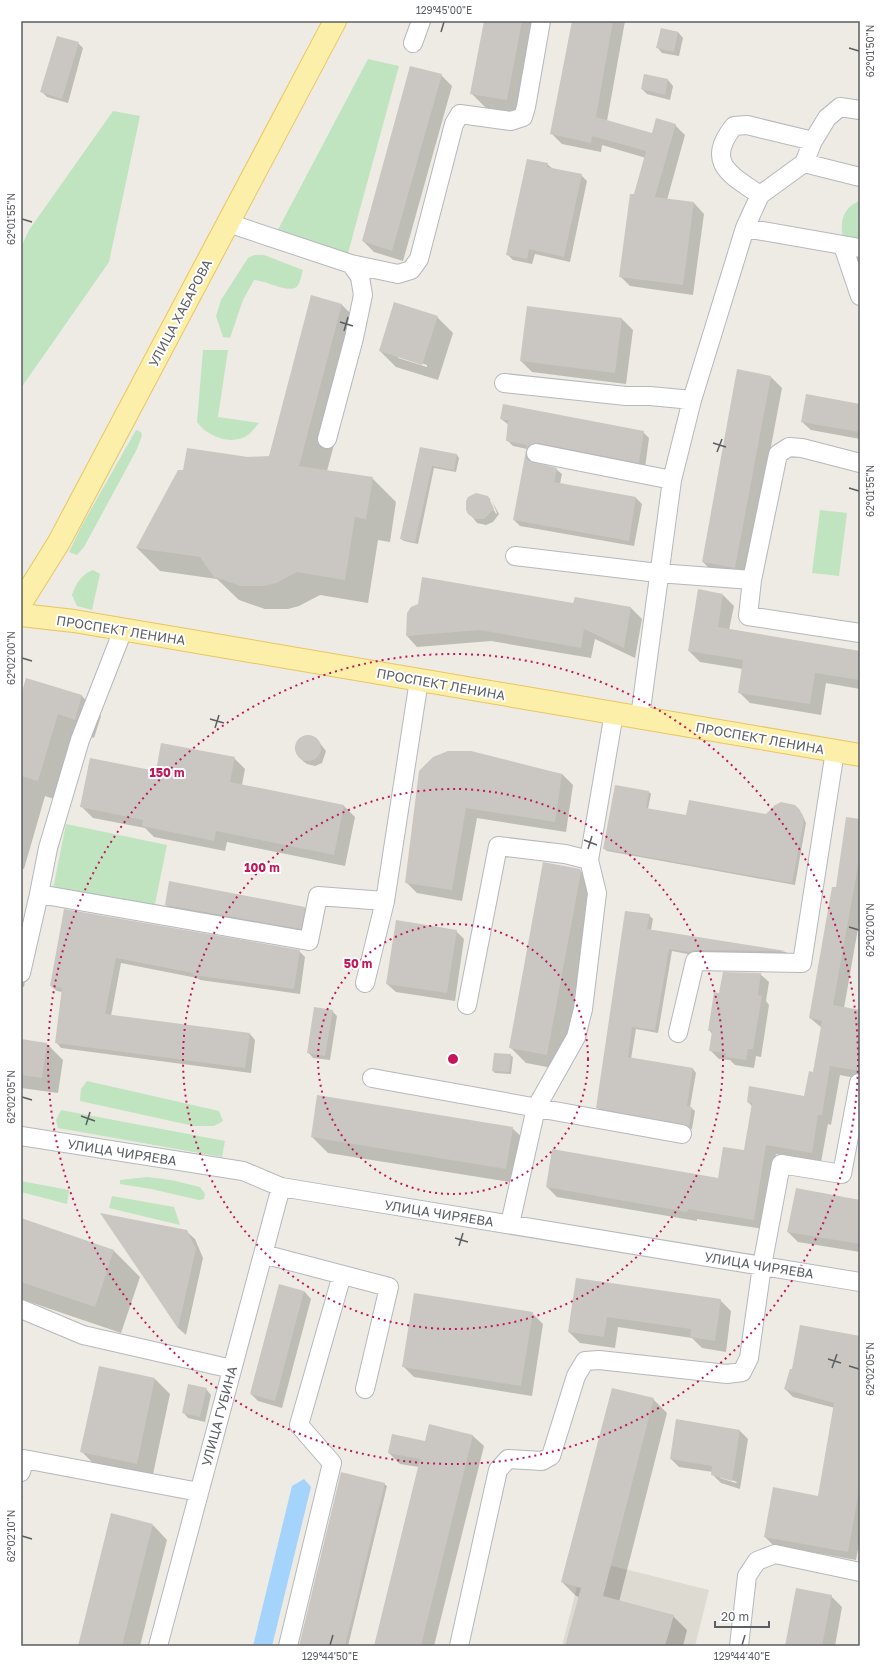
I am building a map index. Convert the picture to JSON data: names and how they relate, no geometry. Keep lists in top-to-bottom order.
{
  "streets": {
    "main road": ["УЛИЦА ХАБАРОВА", "ПРОСПЕКТ ЛЕНИНА"],
    "street": ["УЛИЦА ЧИРЯЕВА", "УЛИЦА ГУБИНА"]
  },
  "crossings": [
    ["УЛИЦА ЧИРЯЕВА", "УЛИЦА ГУБИНА"]
  ],
  "scale_bar": "20 m",
  "coordinates": [
    "129°45'00\"E",
    "62°01'50\"N",
    "62°01'55\"N",
    "62°02'00\"N",
    "62°02'05\"N",
    "62°02'10\"N",
    "129°44'50\"E",
    "129°44'40\"E"
  ],
  "rings": ["150 m", "100 m", "50 m"]
}
